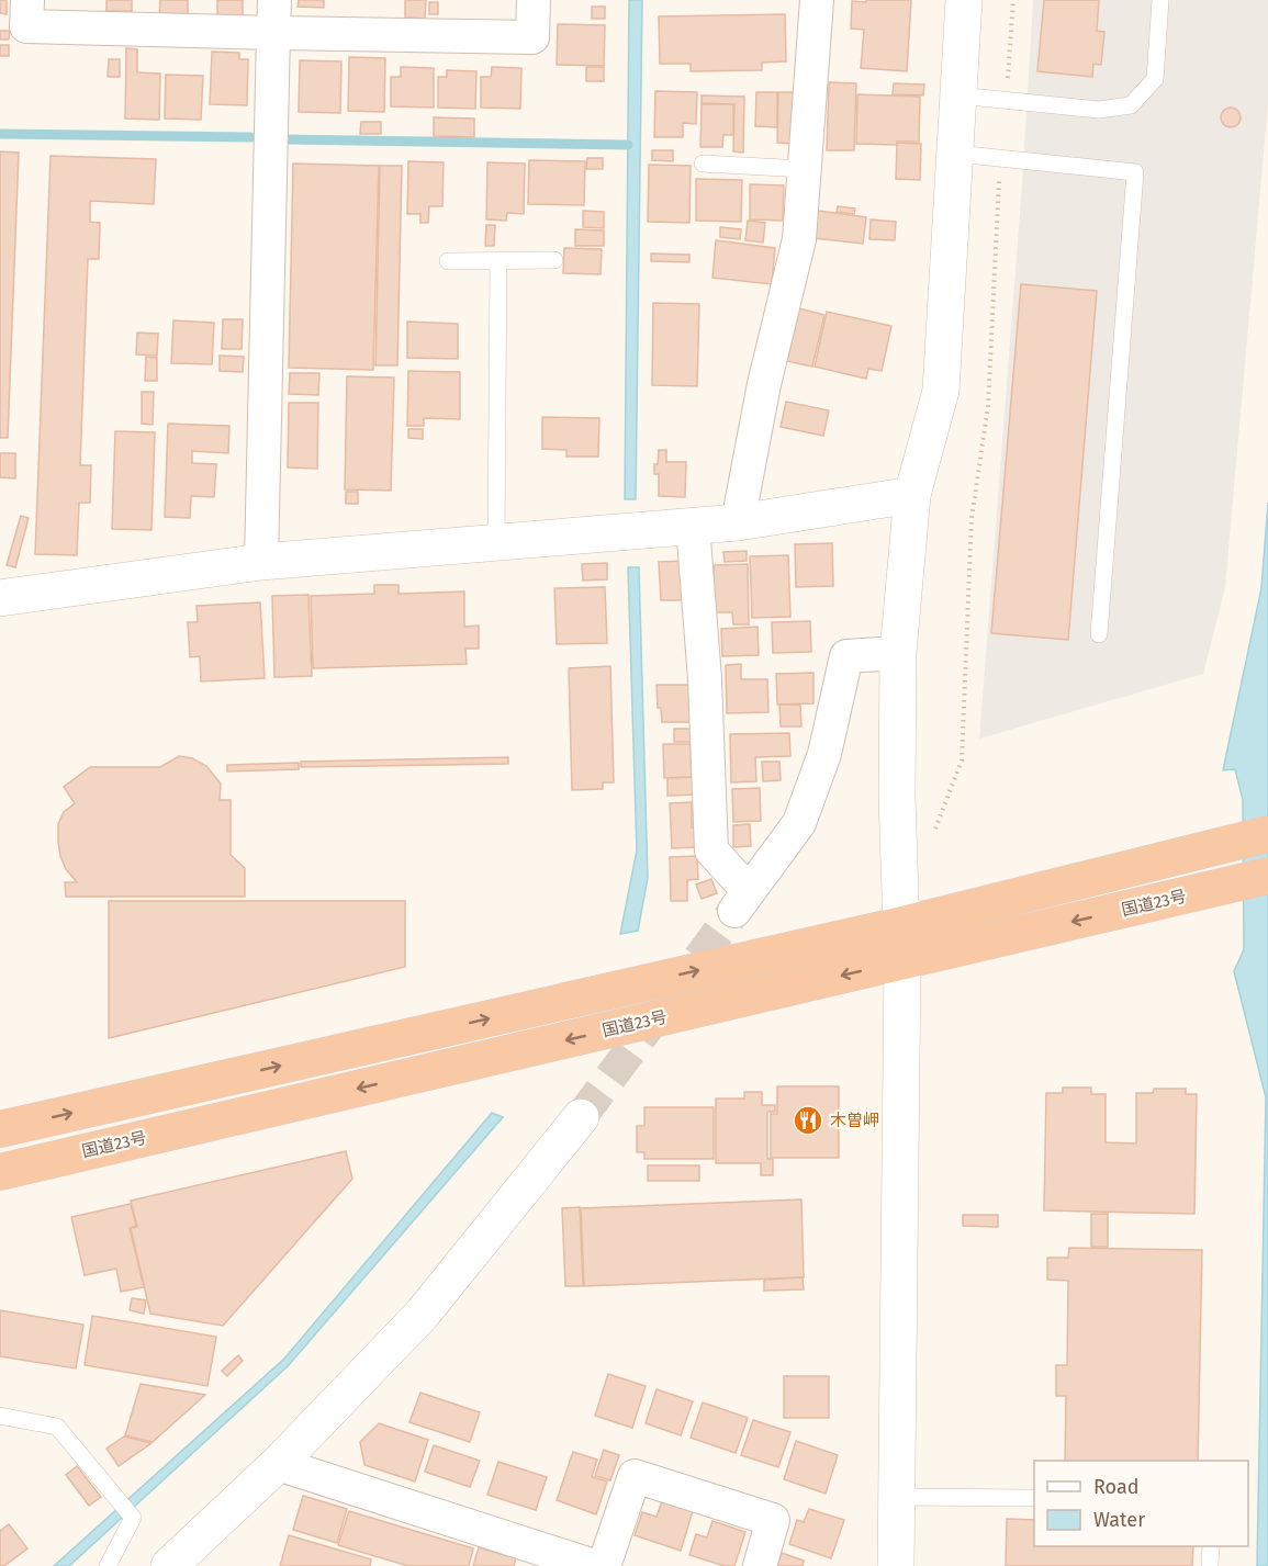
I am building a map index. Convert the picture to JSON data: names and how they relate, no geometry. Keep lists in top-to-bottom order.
{
  "streets": {
    "highway": ["国道23号"]
  },
  "places": {
    "restaurant": ["木曽岬"]
  },
  "legend": ["Road", "Water"]
}
